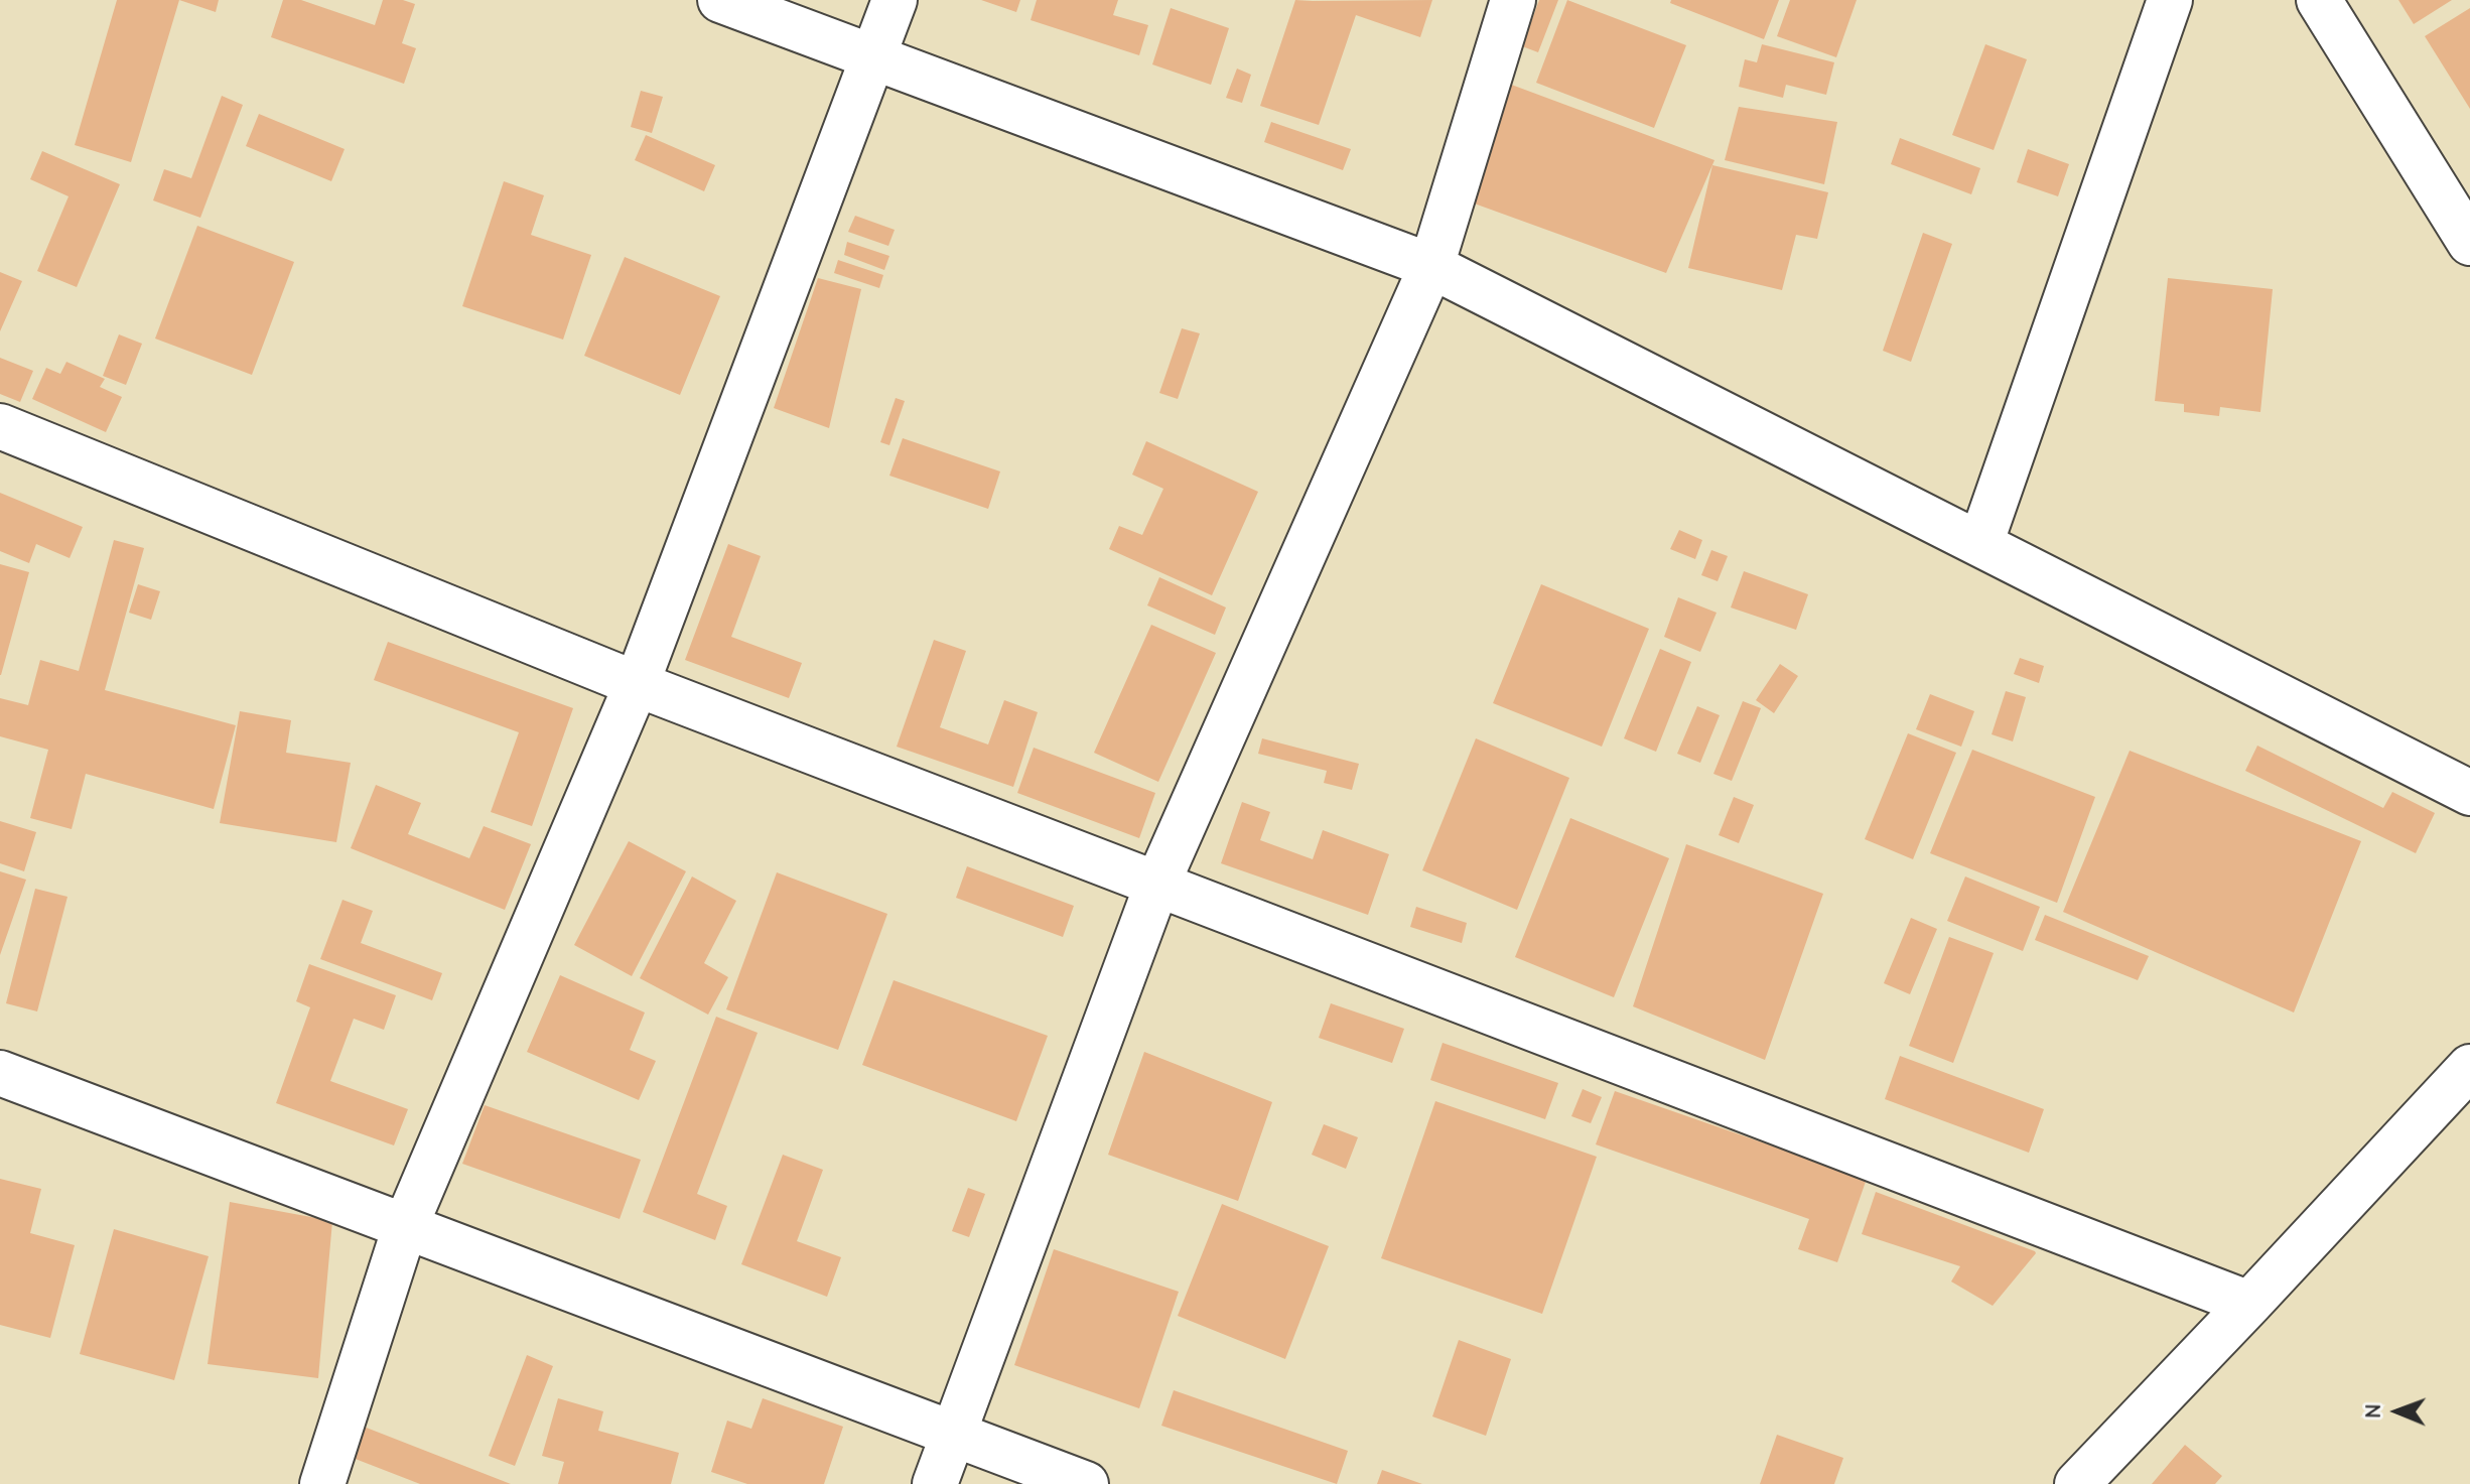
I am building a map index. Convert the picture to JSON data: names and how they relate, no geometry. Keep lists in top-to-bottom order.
{
  "north": "left"
}
